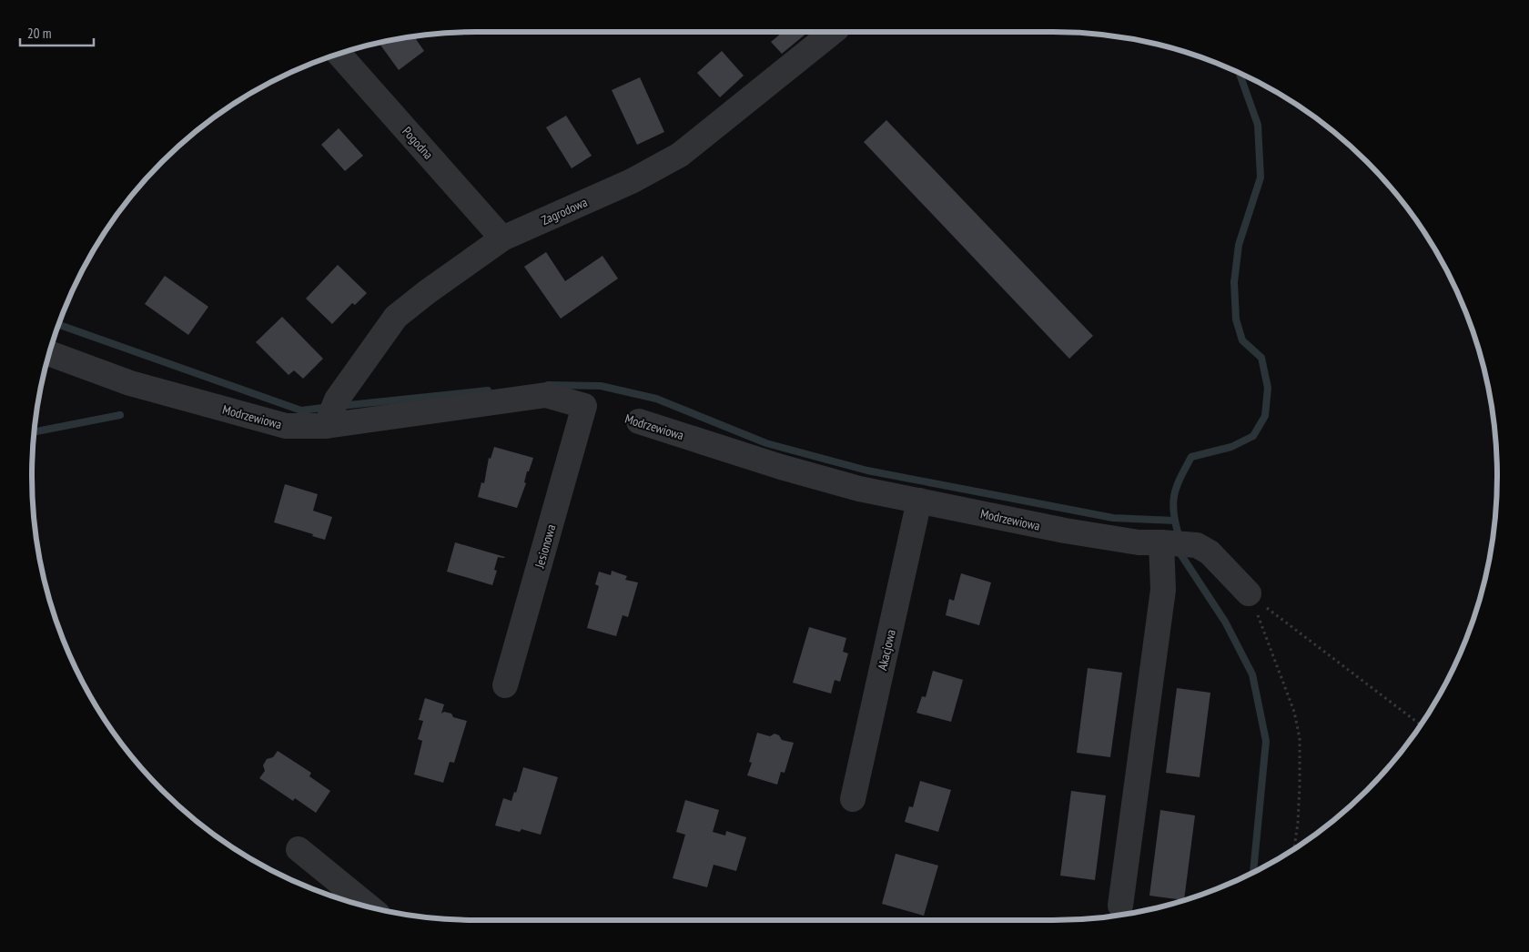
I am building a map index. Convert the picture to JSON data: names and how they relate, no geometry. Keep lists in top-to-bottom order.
{
  "streets": {
    "street": [
      "Pogodna",
      "Zagrodowa",
      "Modrzewiowa",
      "Jesionowa",
      "Akacjowa"
    ]
  },
  "crossings": [
    ["Pogodna", "Zagrodowa"],
    ["Zagrodowa", "Modrzewiowa"],
    ["Modrzewiowa", "Jesionowa"],
    ["Modrzewiowa", "Akacjowa"]
  ],
  "scale_bar": "20 m"
}
